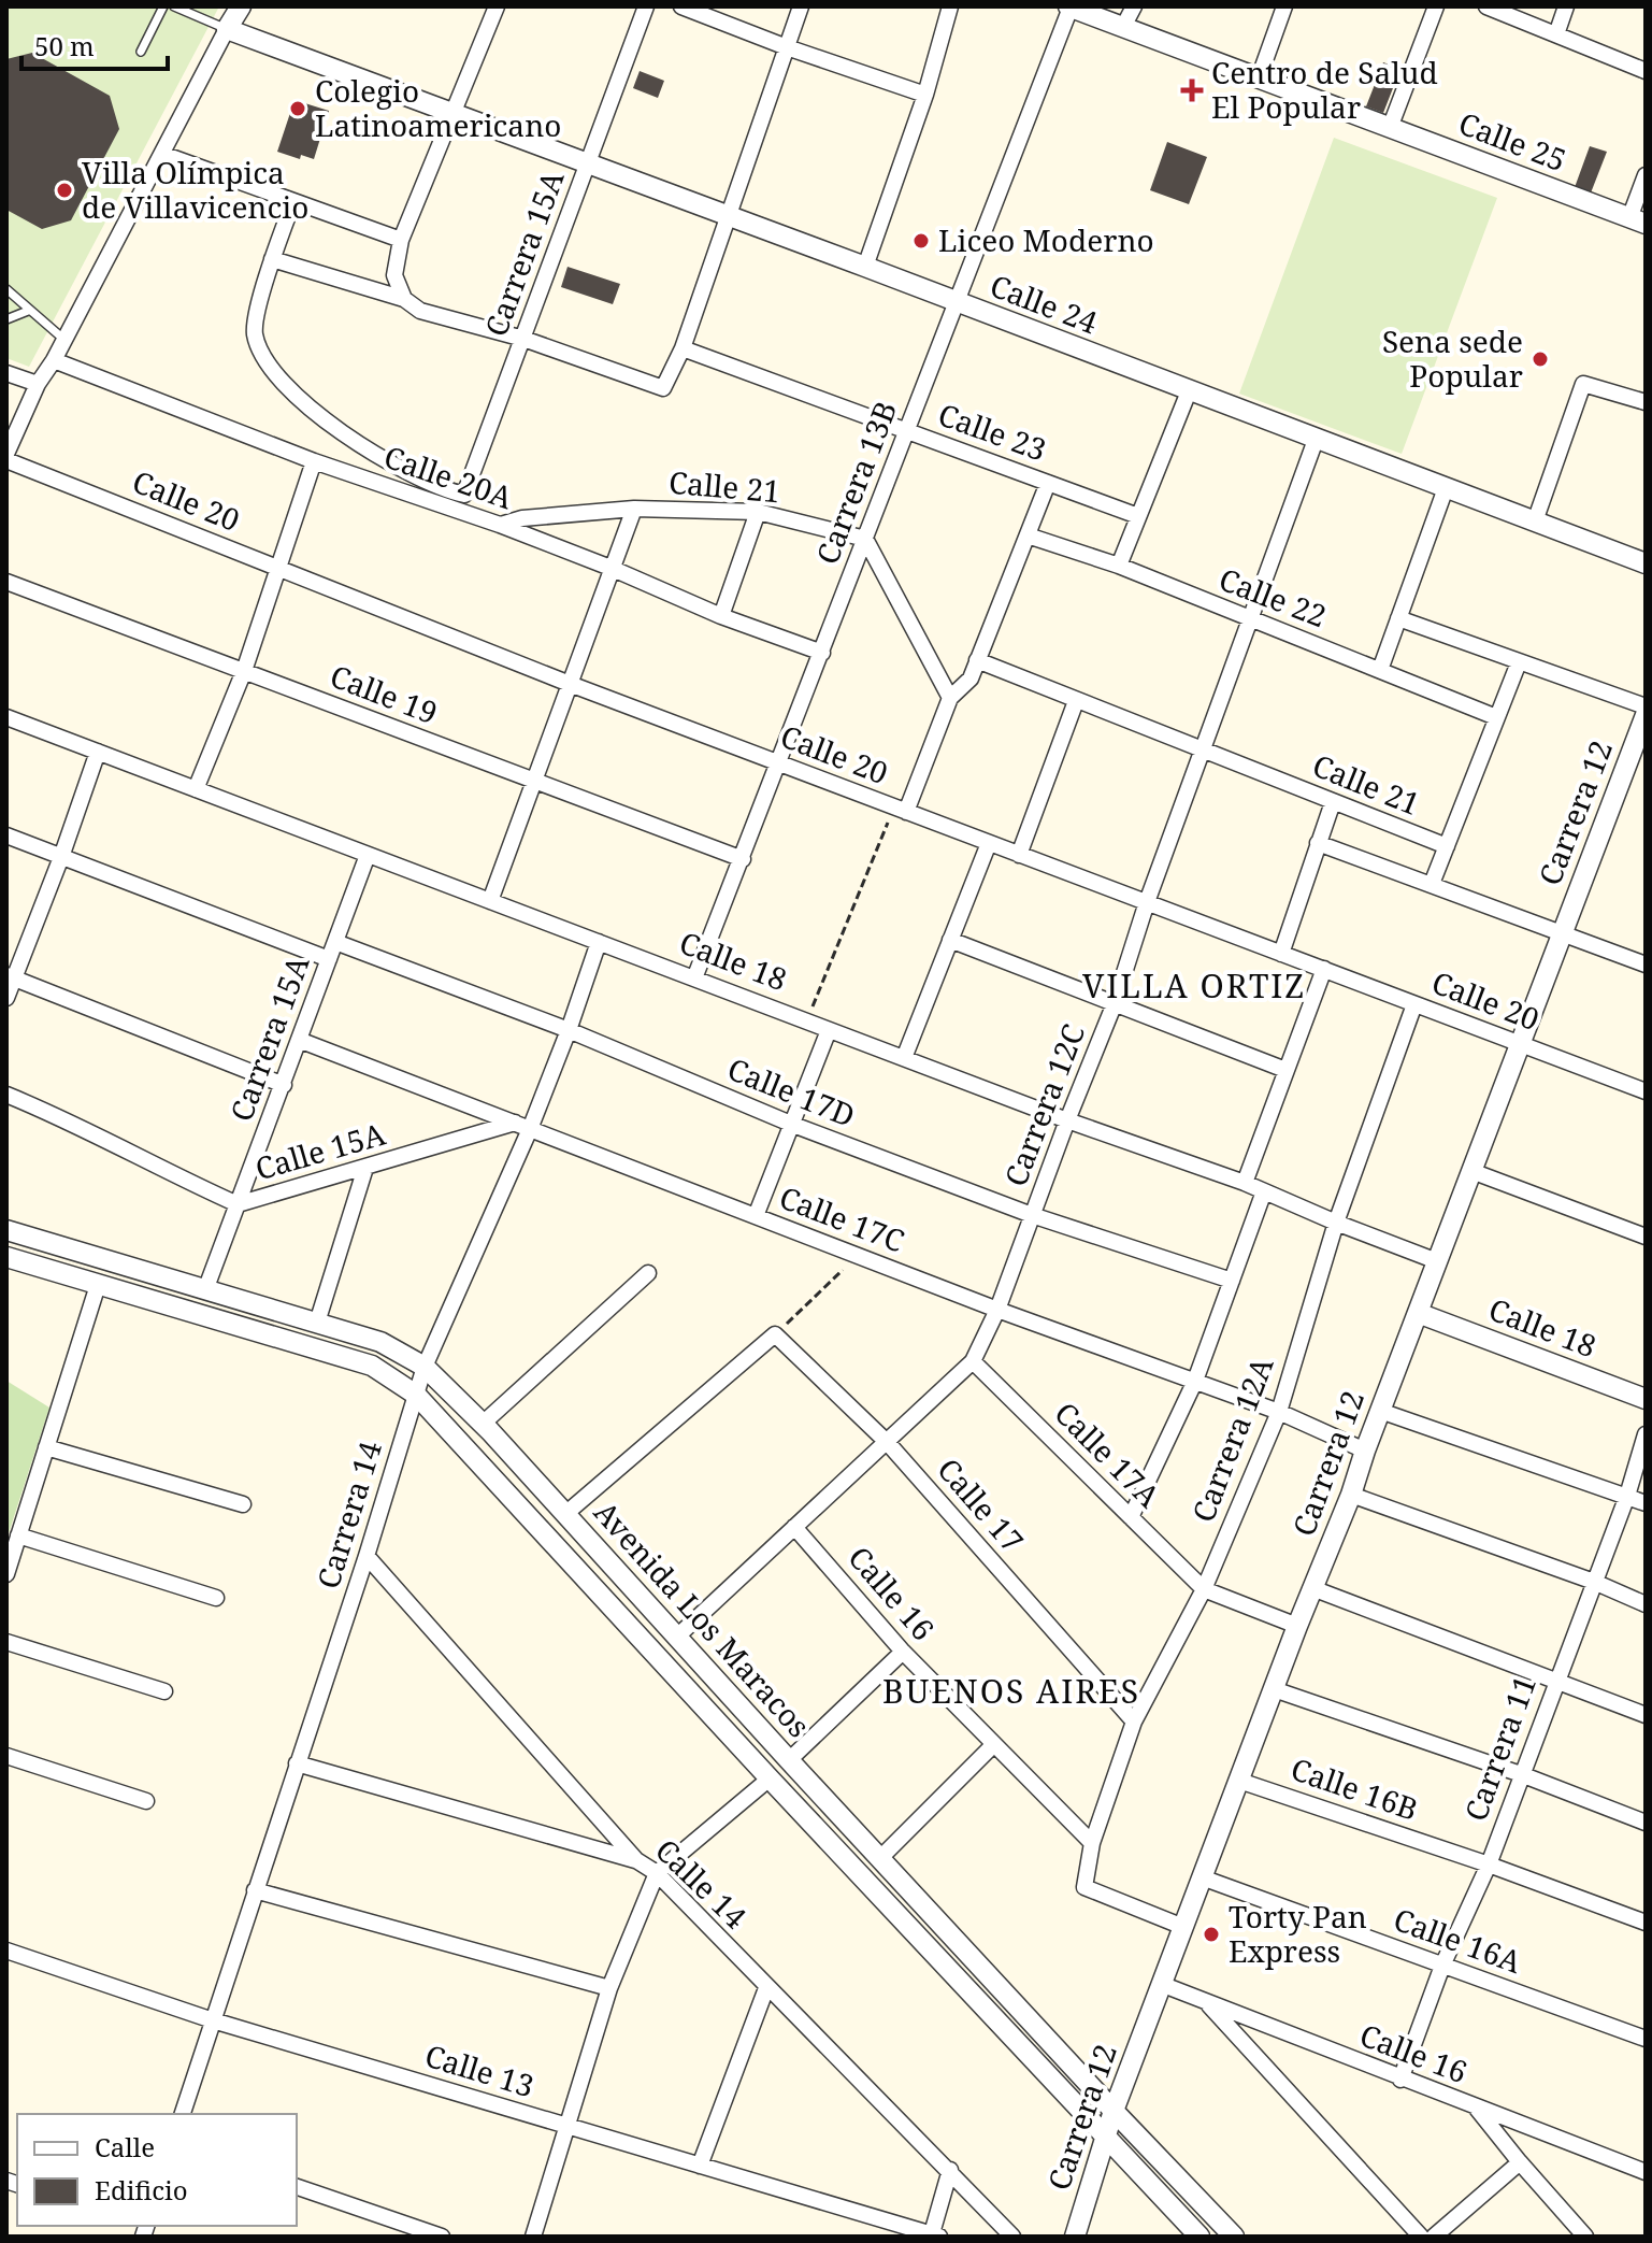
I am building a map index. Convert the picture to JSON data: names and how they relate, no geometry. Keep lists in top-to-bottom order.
{
  "streets": {
    "street": [
      "Calle 25",
      "Carrera 15A",
      "Calle 24",
      "Calle 23",
      "Calle 20A",
      "Carrera 13B",
      "Calle 21",
      "Calle 20",
      "Calle 22",
      "Calle 19",
      "Carrera 12",
      "Calle 18",
      "Calle 17D",
      "Carrera 12C",
      "Calle 15A",
      "Calle 17C",
      "Carrera 12A",
      "Calle 17A",
      "Calle 17",
      "Carrera 14",
      "Calle 16",
      "Avenida Los Maracos",
      "Carrera 11",
      "Calle 16B",
      "Calle 14",
      "Calle 16A",
      "Calle 13"
    ]
  },
  "crossings": [
    ["Calle 25", "Carrera 13B"],
    ["Carrera 15A", "Calle 24"],
    ["Carrera 15A", "Calle 18"],
    ["Carrera 15A", "Calle 17D"],
    ["Carrera 15A", "Calle 15A"],
    ["Carrera 15A", "Calle 17C"],
    ["Carrera 15A", "Avenida Los Maracos"],
    ["Calle 24", "Carrera 13B"],
    ["Calle 24", "Carrera 12C"],
    ["Calle 23", "Carrera 13B"],
    ["Calle 20A", "Carrera 13B"],
    ["Calle 20A", "Calle 21"],
    ["Carrera 13B", "Calle 21"],
    ["Carrera 13B", "Calle 20"],
    ["Carrera 13B", "Calle 19"],
    ["Carrera 13B", "Calle 18"],
    ["Calle 21", "Carrera 12C"],
    ["Calle 20", "Carrera 12"],
    ["Calle 20", "Carrera 12C"],
    ["Calle 20", "Carrera 12A"],
    ["Calle 22", "Carrera 12C"],
    ["Carrera 12", "Calle 18"],
    ["Carrera 12", "Calle 17C"],
    ["Carrera 12", "Carrera 12A"],
    ["Carrera 12", "Calle 17A"],
    ["Carrera 12", "Calle 16"],
    ["Carrera 12", "Avenida Los Maracos"],
    ["Carrera 12", "Calle 16B"],
    ["Carrera 12", "Calle 16A"],
    ["Calle 18", "Carrera 12C"],
    ["Calle 18", "Carrera 12A"],
    ["Calle 18", "Carrera 14"],
    ["Calle 17D", "Carrera 12C"],
    ["Calle 17D", "Carrera 14"],
    ["Carrera 12C", "Calle 17C"],
    ["Carrera 12C", "Calle 17A"],
    ["Carrera 12C", "Calle 17"],
    ["Carrera 12C", "Calle 16"],
    ["Carrera 12C", "Avenida Los Maracos"],
    ["Calle 15A", "Calle 17C"],
    ["Calle 15A", "Carrera 14"],
    ["Calle 17C", "Carrera 12A"],
    ["Calle 17C", "Carrera 14"],
    ["Carrera 12A", "Calle 17A"],
    ["Carrera 12A", "Calle 17"],
    ["Carrera 12A", "Calle 16"],
    ["Carrera 14", "Avenida Los Maracos"],
    ["Carrera 14", "Calle 14"],
    ["Carrera 14", "Calle 13"],
    ["Calle 16", "Carrera 11"],
    ["Carrera 11", "Calle 16B"],
    ["Carrera 11", "Calle 16A"]
  ],
  "districts": ["VILLA ORTIZ", "BUENOS AIRES"],
  "places": {
    "health": ["Centro de Salud El Popular"],
    "other": [
      "Colegio Latinoamericano",
      "Villa Olímpica de Villavicencio",
      "Liceo Moderno",
      "Sena sede Popular",
      "Torty Pan Express"
    ]
  },
  "legend": ["Calle", "Edificio"],
  "scale_bar": "50 m"
}
